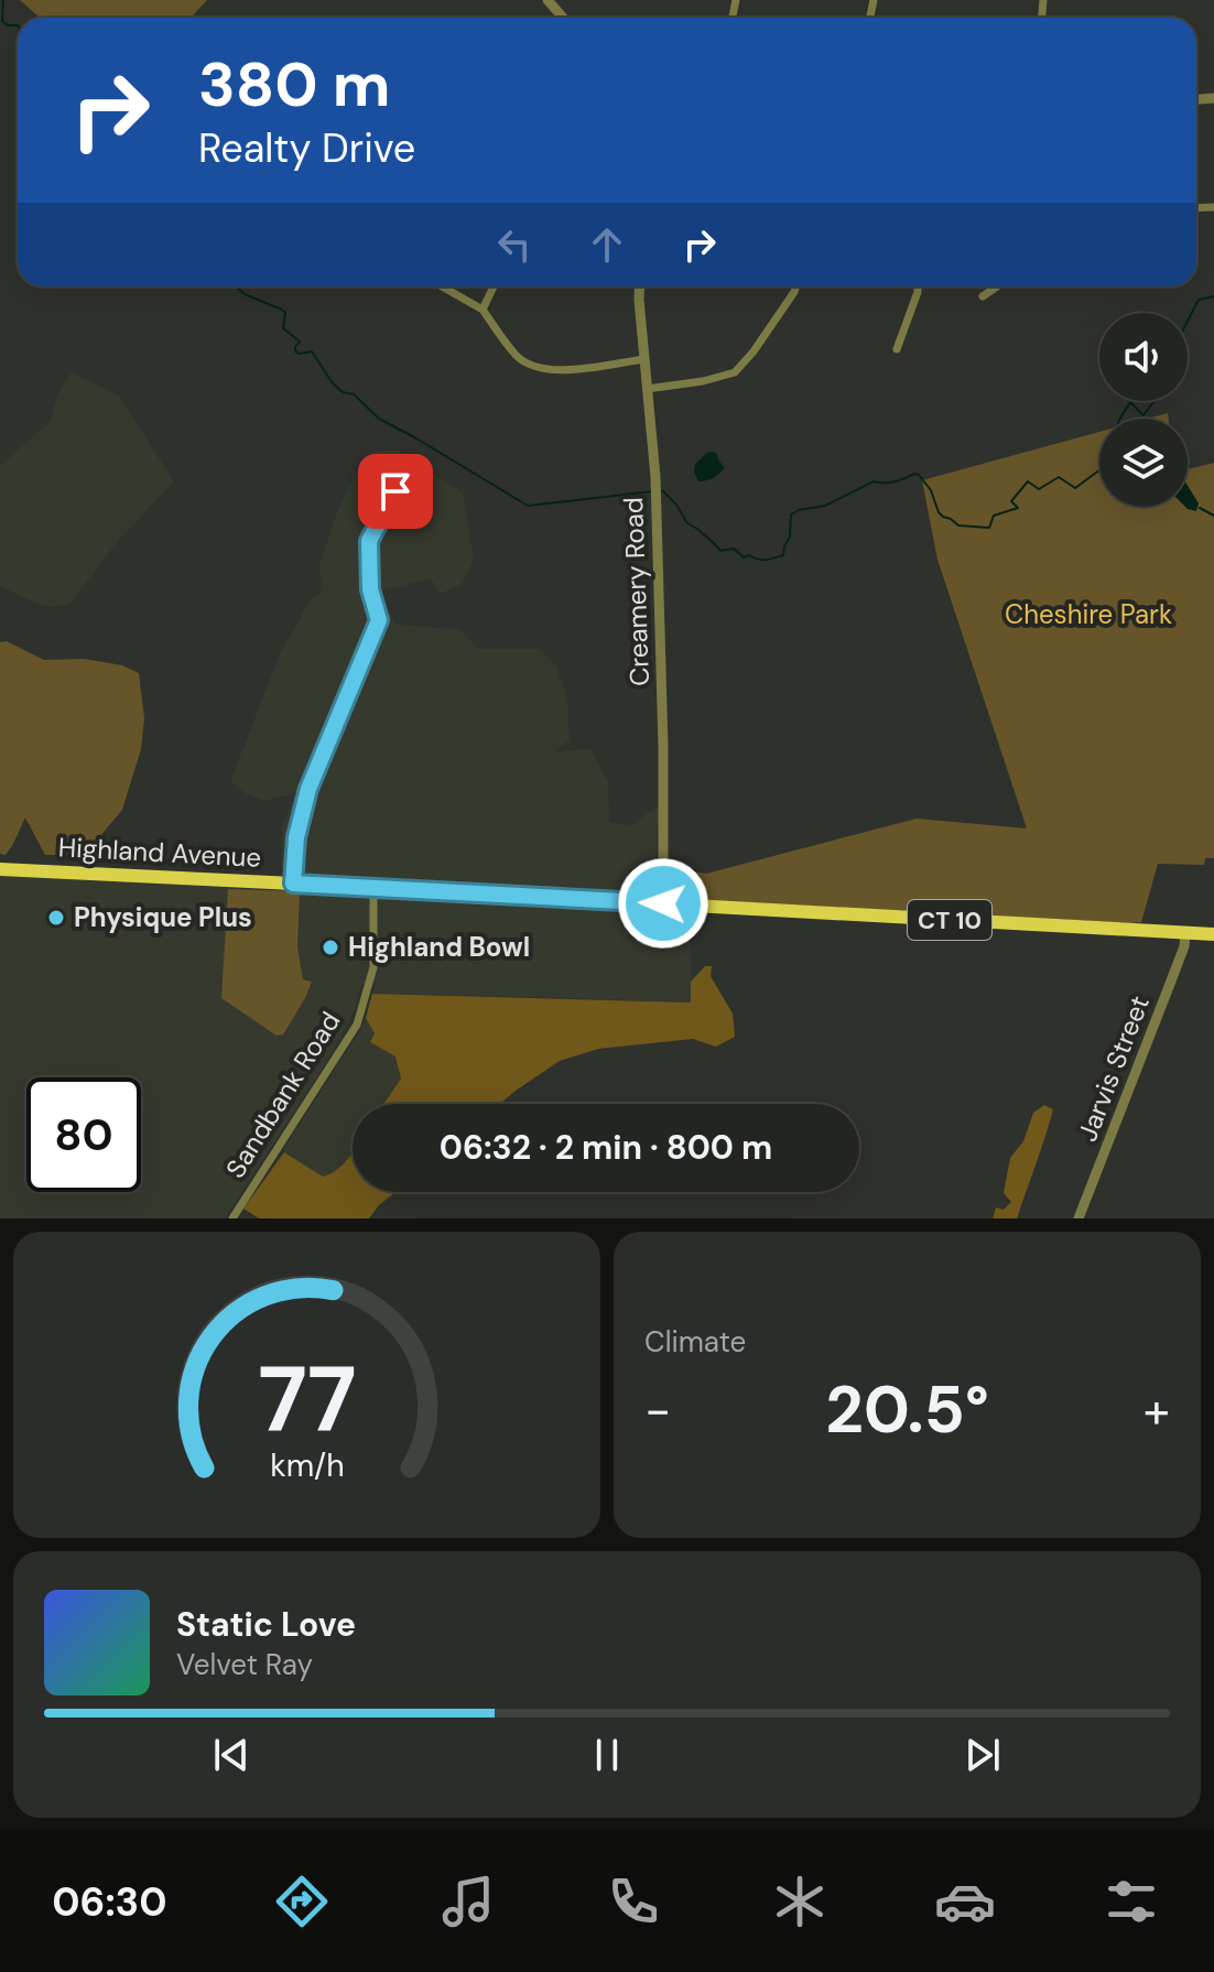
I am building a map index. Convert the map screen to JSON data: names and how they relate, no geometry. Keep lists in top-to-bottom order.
{
  "streets": {
    "highway": ["Highland Avenue", "CT 10"],
    "street": ["Creamery Road", "Jarvis Street", "Sandbank Road"]
  },
  "crossings": [
    ["Creamery Road", "Highland Avenue"],
    ["Highland Avenue", "Jarvis Street"],
    ["Highland Avenue", "Sandbank Road"]
  ],
  "parks": ["Cheshire Park"],
  "places": ["Physique Plus", "Highland Bowl"],
  "page": {
    "turn": ["380 m", "Realty Drive"],
    "limit": "80",
    "trip": "06:32 · 2 min · 800 m",
    "tile": "Climate",
    "heat": ["−", "20.5°", "+"],
    "song": ["Static Love", "Velvet Ray"],
    "tabs": "06:30",
    "gauge": ["77", "km/h"]
  }
}
